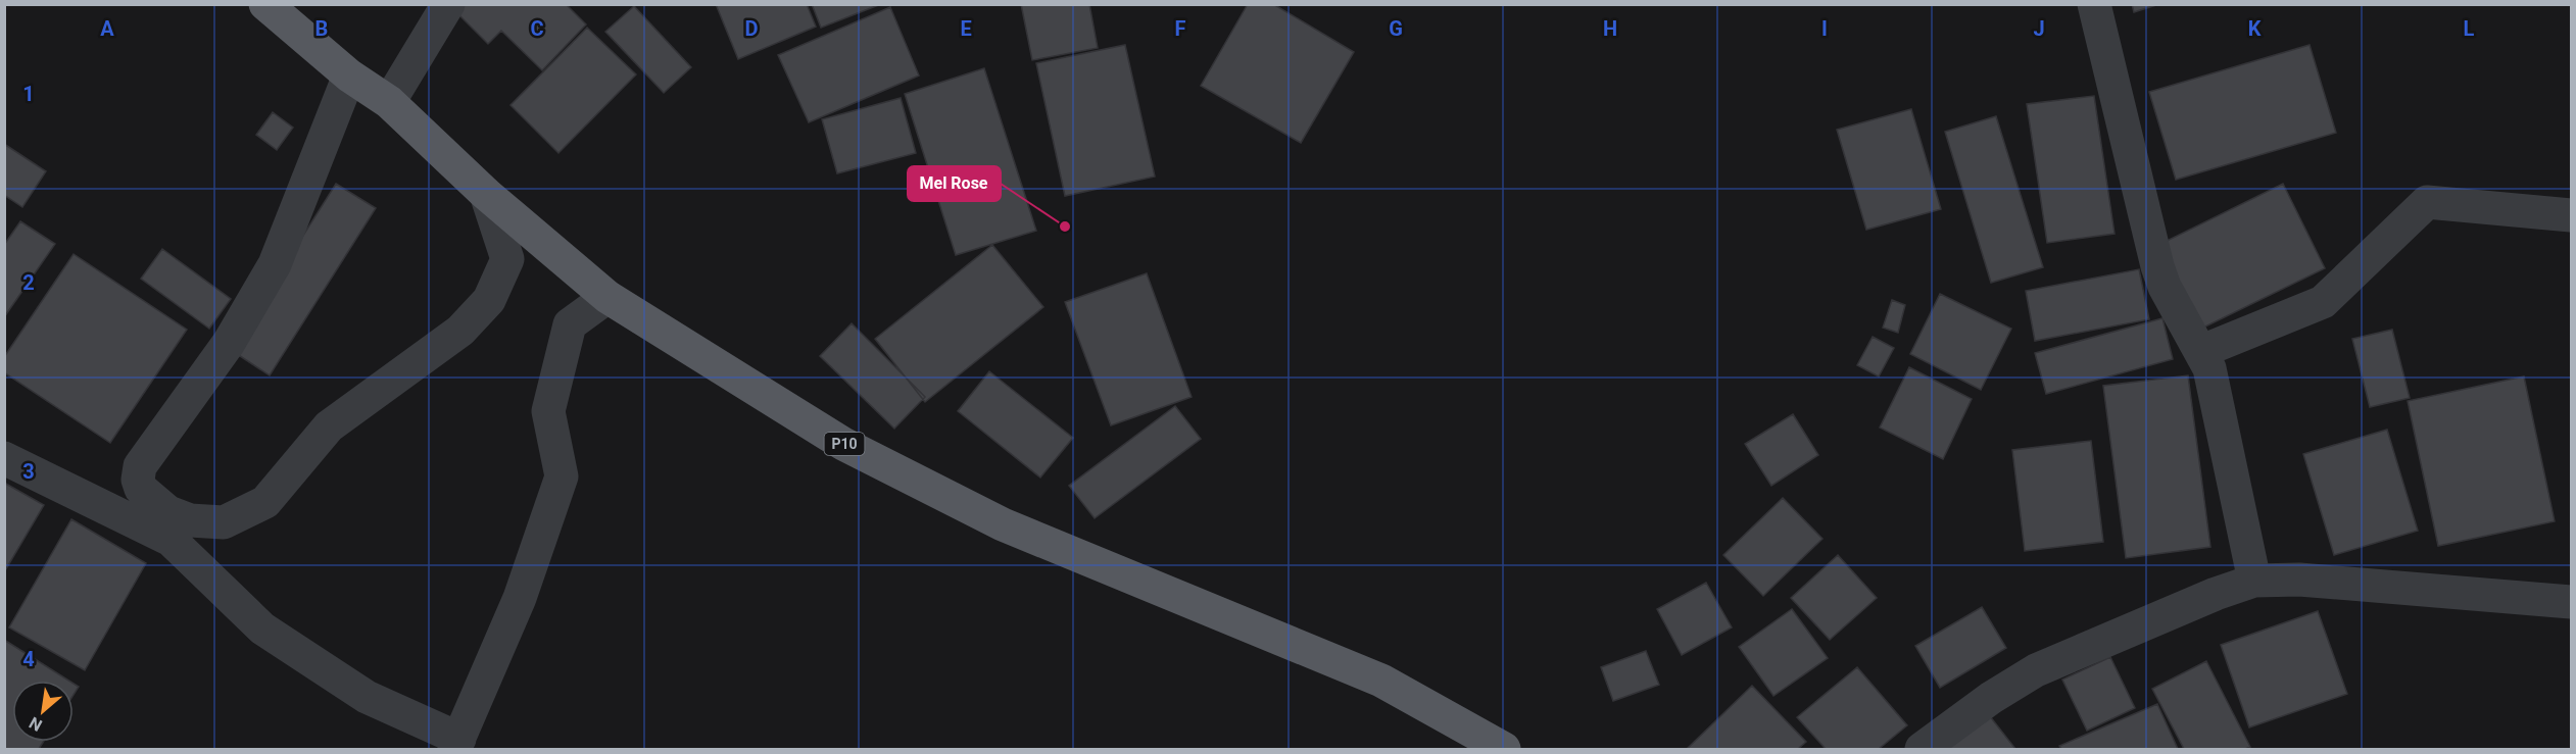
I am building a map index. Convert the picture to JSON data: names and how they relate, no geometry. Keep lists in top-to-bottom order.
{
  "streets": {
    "main road": ["P10"]
  },
  "places": ["Mel Rose"],
  "north": "bottom left",
  "grid": {
    "columns": [
      "A",
      "B",
      "C",
      "D",
      "E",
      "F",
      "G",
      "H",
      "I",
      "J",
      "K",
      "L"
    ],
    "rows": [
      "1",
      "2",
      "3",
      "4"
    ]
  }
}
